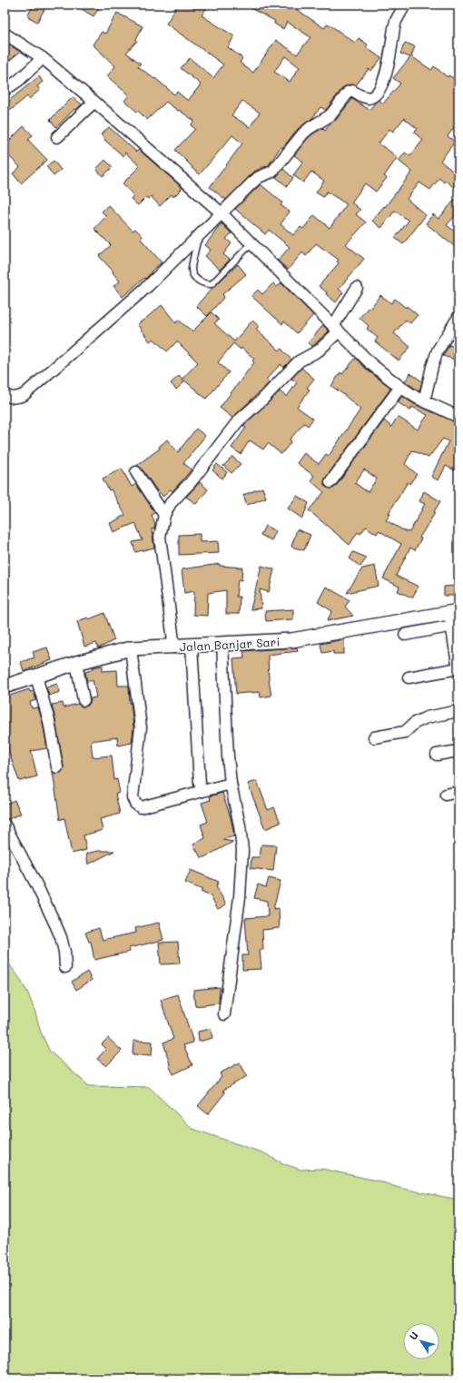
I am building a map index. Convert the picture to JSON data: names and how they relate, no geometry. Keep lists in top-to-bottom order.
{
  "streets": {
    "street": ["Jalan Banjar Sari"]
  },
  "north": "top left"
}
